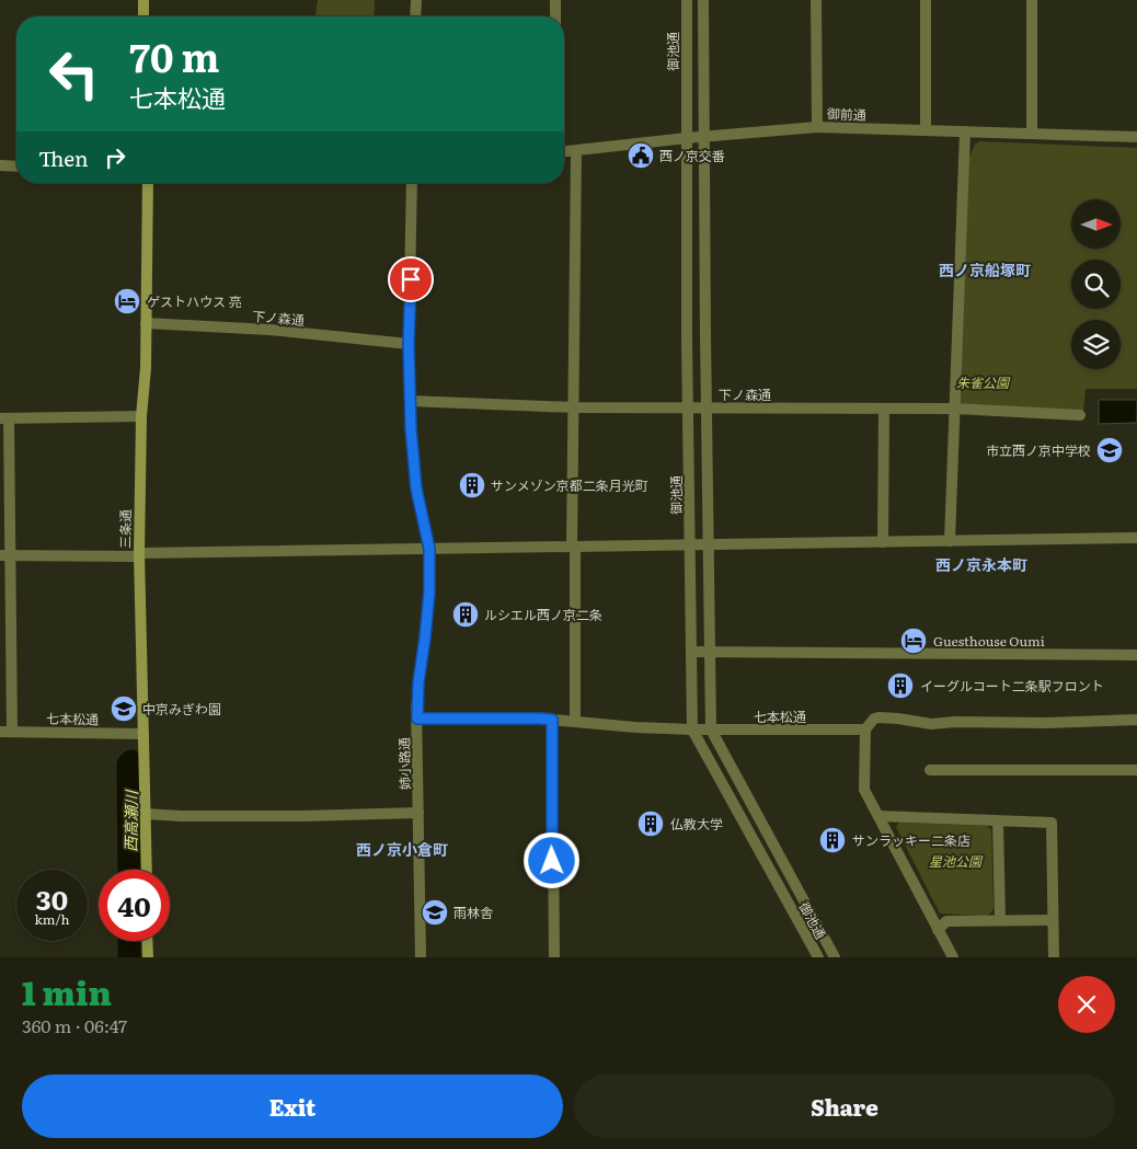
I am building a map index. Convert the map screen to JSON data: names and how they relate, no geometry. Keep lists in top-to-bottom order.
{
  "streets": {
    "main road": ["三条通"],
    "street": [
      "御池通",
      "御前通",
      "下ノ森通",
      "七本松通",
      "姉小路通"
    ]
  },
  "crossings": [
    ["御池通", "御前通"],
    ["御池通", "下ノ森通"],
    ["御池通", "七本松通"],
    ["下ノ森通", "三条通"],
    ["下ノ森通", "姉小路通"],
    ["三条通", "七本松通"],
    ["七本松通", "姉小路通"]
  ],
  "districts": ["西ノ京船塚町", "西ノ京永本町", "西ノ京小倉町"],
  "water": ["西高瀬川"],
  "parks": ["朱雀公園", "星池公園"],
  "places": {
    "public building": ["西ノ京交番"],
    "hotel": ["ゲストハウス 亮", "Guesthouse Oumi"],
    "school or university": ["市立西ノ京中学校", "中京みぎわ園", "雨林舎"],
    "building": [
      "サンメゾン京都二条月光町",
      "ルシエル西ノ京二条",
      "イーグルコート二条駅フロント",
      "仏教大学",
      "サンラッキー二条店"
    ]
  },
  "north": "right",
  "page": {
    "turn": ["70 m", "七本松通"],
    "then": "Then",
    "speed": "30 km/h",
    "limit": "40",
    "heading": ["1 min", "360 m · 06:47"],
    "buttons": ["Exit", "Share"]
  }
}
